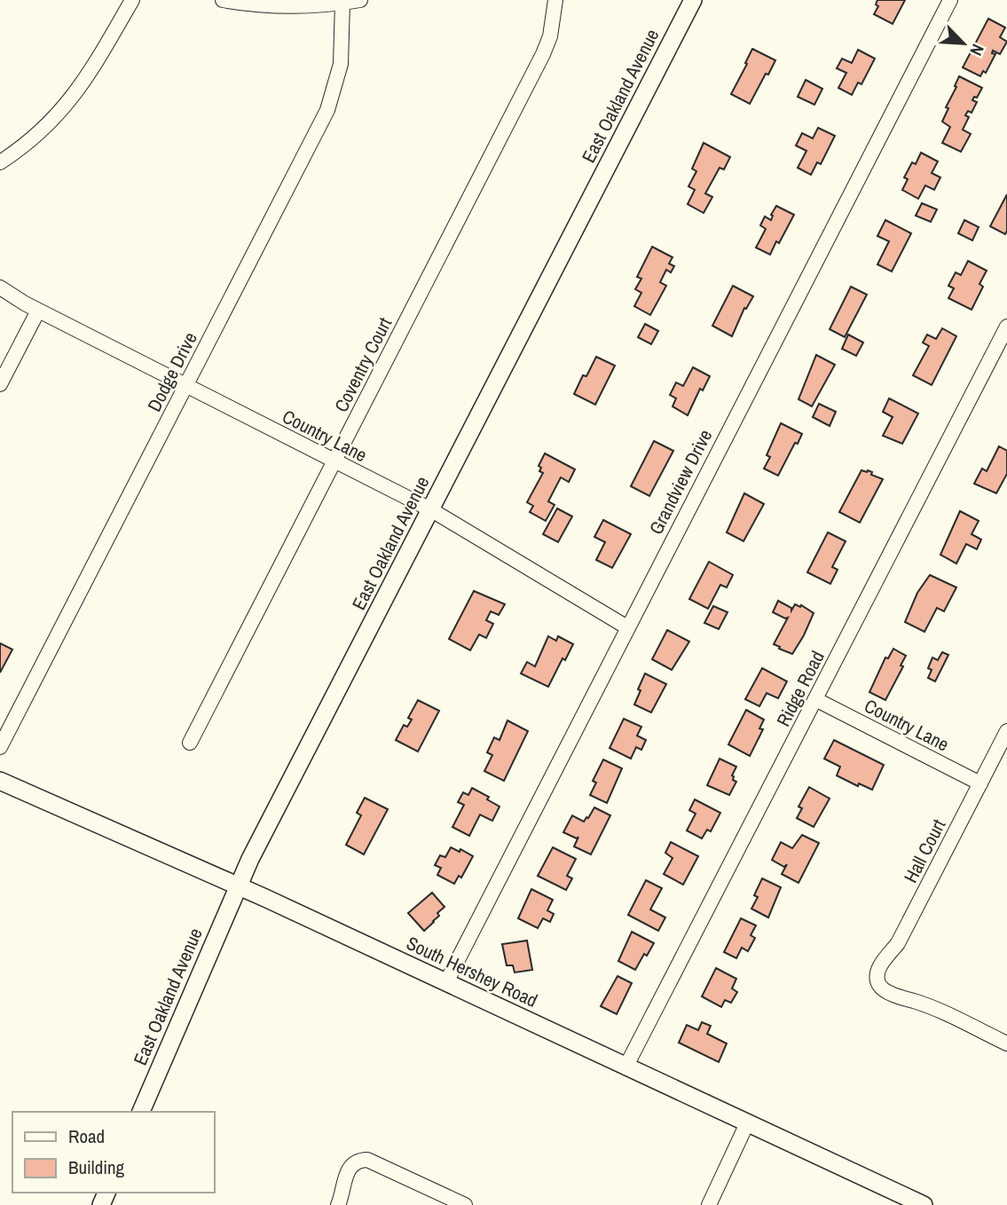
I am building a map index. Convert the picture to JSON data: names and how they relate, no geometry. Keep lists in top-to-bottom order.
{
  "streets": {
    "main road": ["East Oakland Avenue", "South Hershey Road"],
    "street": [
      "Coventry Court",
      "Dodge Drive",
      "Country Lane",
      "Grandview Drive",
      "Ridge Road",
      "Hall Court"
    ]
  },
  "crossings": [
    ["East Oakland Avenue", "Country Lane"],
    ["East Oakland Avenue", "South Hershey Road"],
    ["Coventry Court", "Country Lane"],
    ["Dodge Drive", "Country Lane"],
    ["Country Lane", "Grandview Drive"],
    ["Country Lane", "Ridge Road"],
    ["Country Lane", "Hall Court"],
    ["Grandview Drive", "South Hershey Road"],
    ["Ridge Road", "South Hershey Road"]
  ],
  "legend": ["Road", "Building"],
  "north": "bottom right"
}
